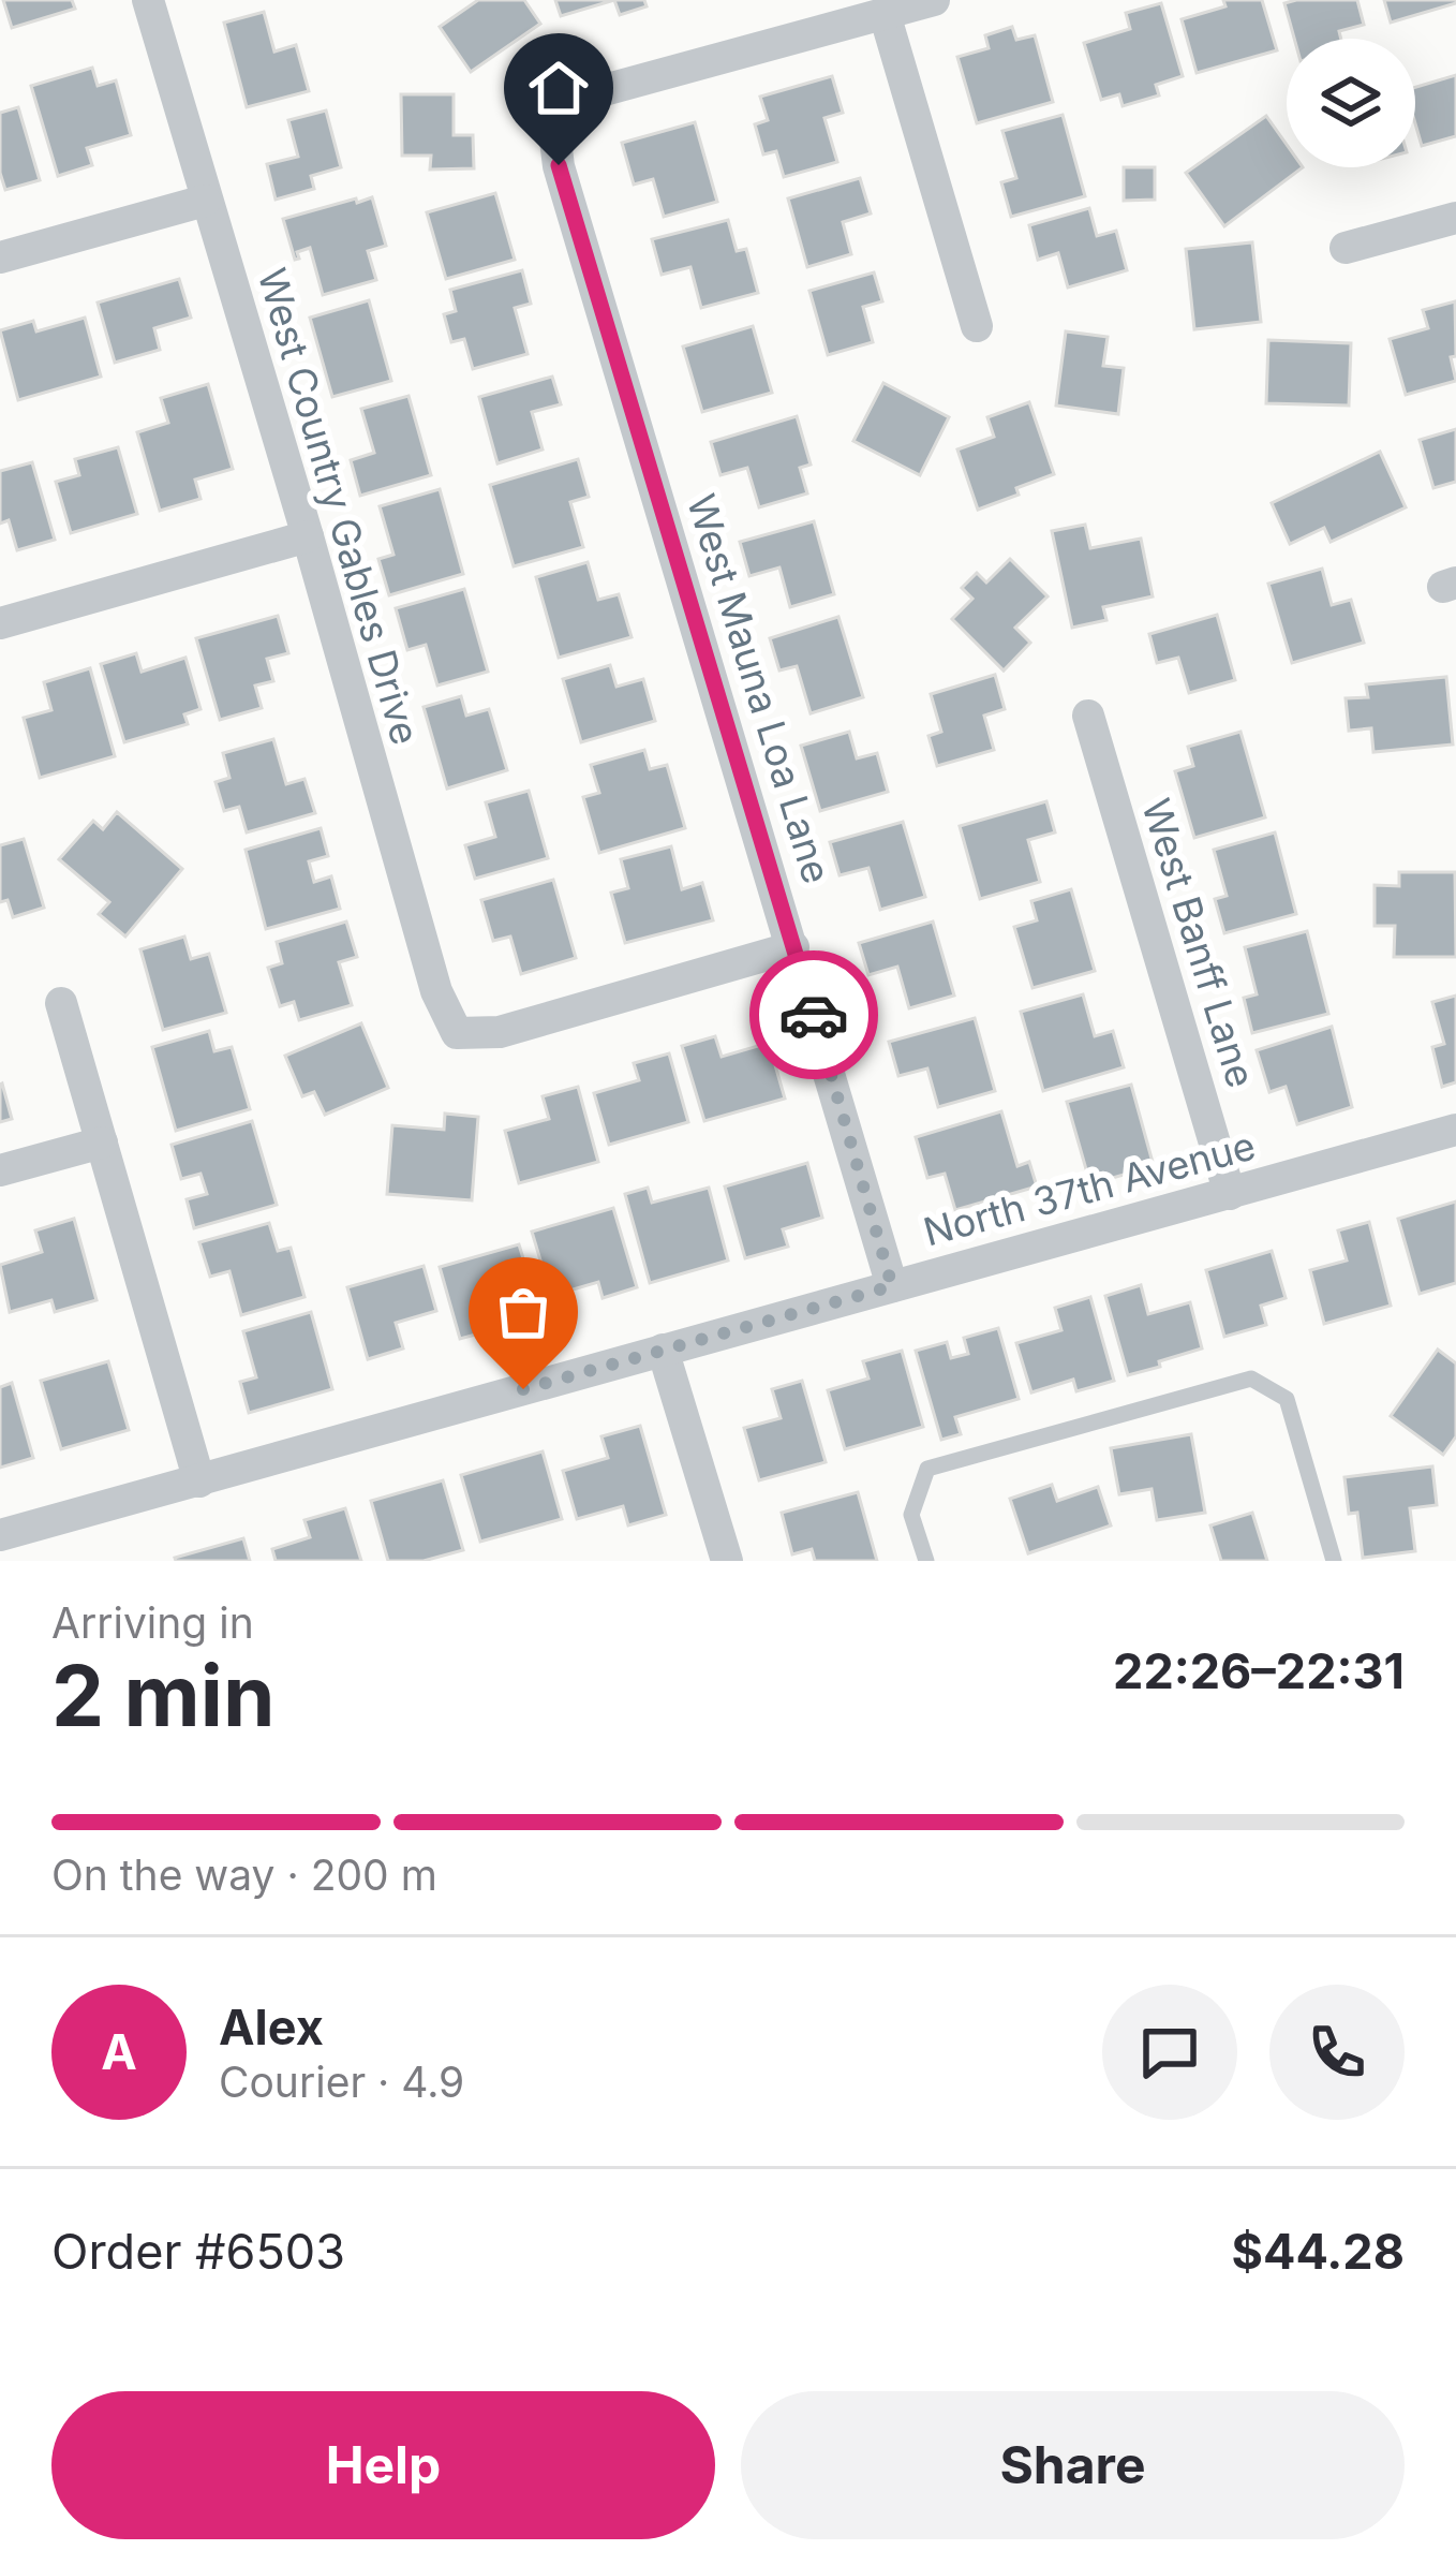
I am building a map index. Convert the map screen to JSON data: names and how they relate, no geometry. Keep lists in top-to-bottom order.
{
  "streets": {
    "street": [
      "West Country Gables Drive",
      "West Mauna Loa Lane",
      "West Banff Lane",
      "North 37th Avenue"
    ]
  },
  "crossings": [
    ["West Country Gables Drive", "West Mauna Loa Lane"],
    ["West Mauna Loa Lane", "North 37th Avenue"],
    ["West Banff Lane", "North 37th Avenue"]
  ],
  "page": {
    "heading": ["2 min", "Arriving in", "22:26–22:31"],
    "panel": [
      "Alex",
      "Courier · 4.9",
      "Order #6503",
      "$44.28"
    ],
    "bar": "On the way · 200 m",
    "round": "A",
    "buttons": ["Help", "Share"]
  }
}
